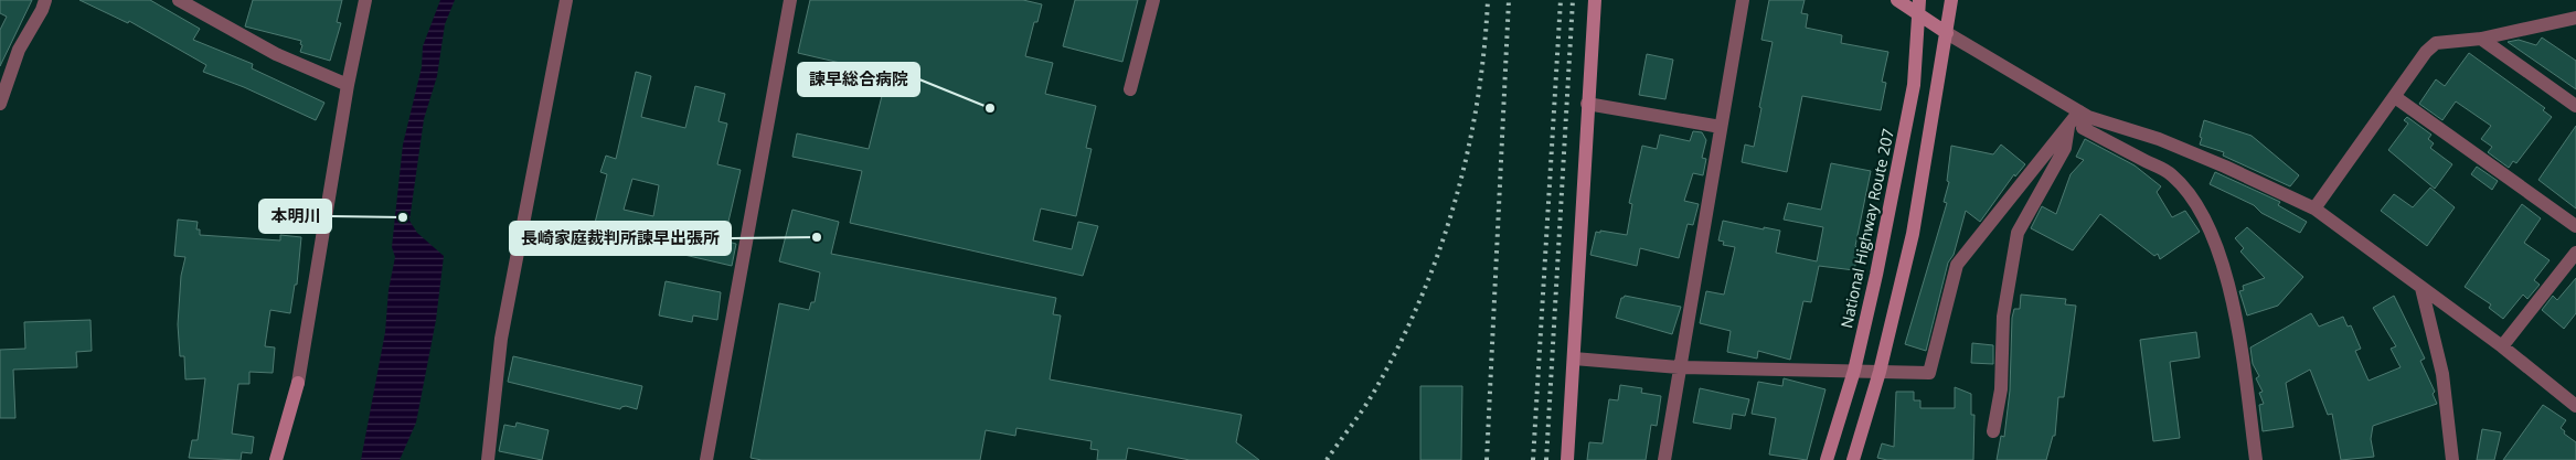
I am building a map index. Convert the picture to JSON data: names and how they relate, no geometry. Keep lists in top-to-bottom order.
{
  "streets": {
    "street": ["National Highway Route 207"]
  },
  "places": ["諫早総合病院", "本明川", "長崎家庭裁判所諫早出張所"]
}
